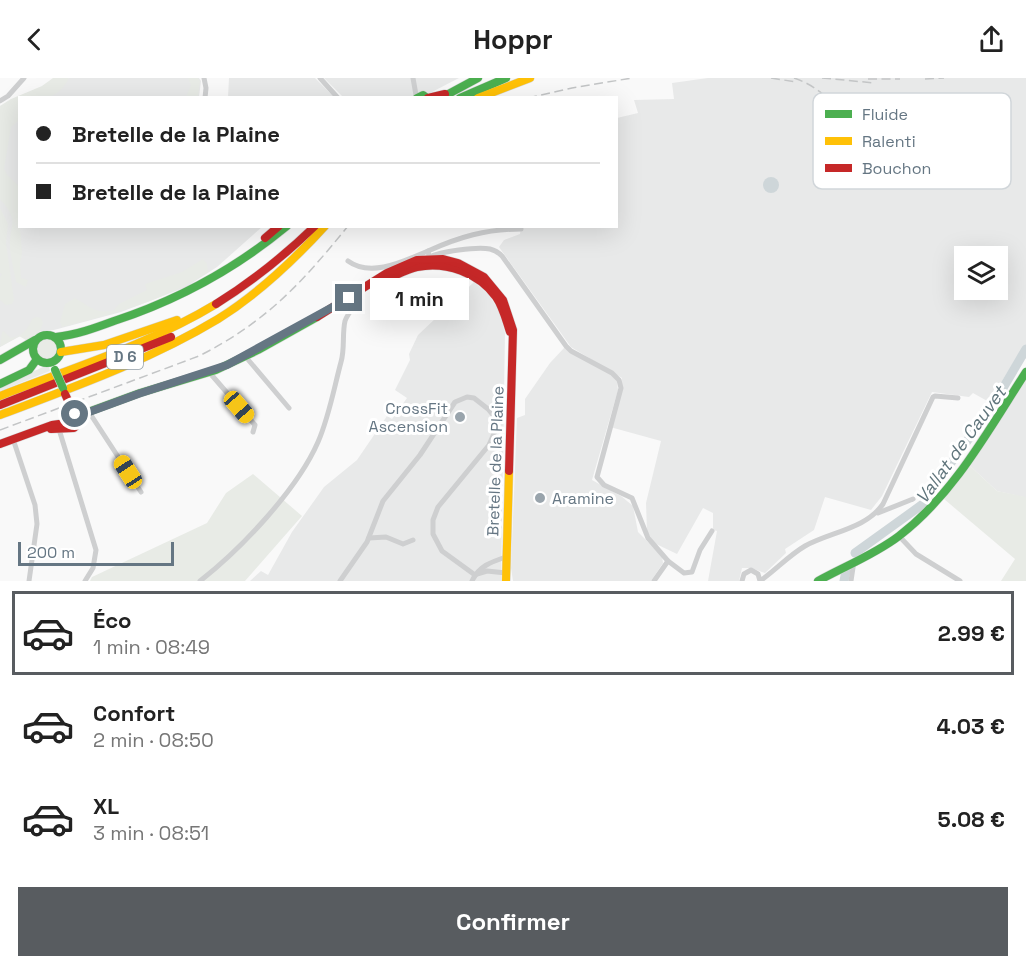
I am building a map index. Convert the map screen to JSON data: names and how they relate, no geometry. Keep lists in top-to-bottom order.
{
  "streets": {
    "main road": ["D 6", "Bretelle de la Plaine"]
  },
  "water": ["Vallat de Cauvet"],
  "places": ["CrossFit Ascension", "Aramine"],
  "legend": ["Fluide", "Ralenti", "Bouchon"],
  "scale_bar": "200 m",
  "page": {
    "header": "Hoppr",
    "banner": ["Bretelle de la Plaine", "Bretelle de la Plaine"],
    "bubble": "1 min",
    "scale": "200 m",
    "list": [
      {
        "name": "Éco",
        "note": "1 min · 08:49",
        "value": "2.99 €"
      },
      {
        "name": "Confort",
        "note": "2 min · 08:50",
        "value": "4.03 €"
      },
      {
        "name": "XL",
        "note": "3 min · 08:51",
        "value": "5.08 €"
      }
    ],
    "buttons": "Confirmer"
  }
}
